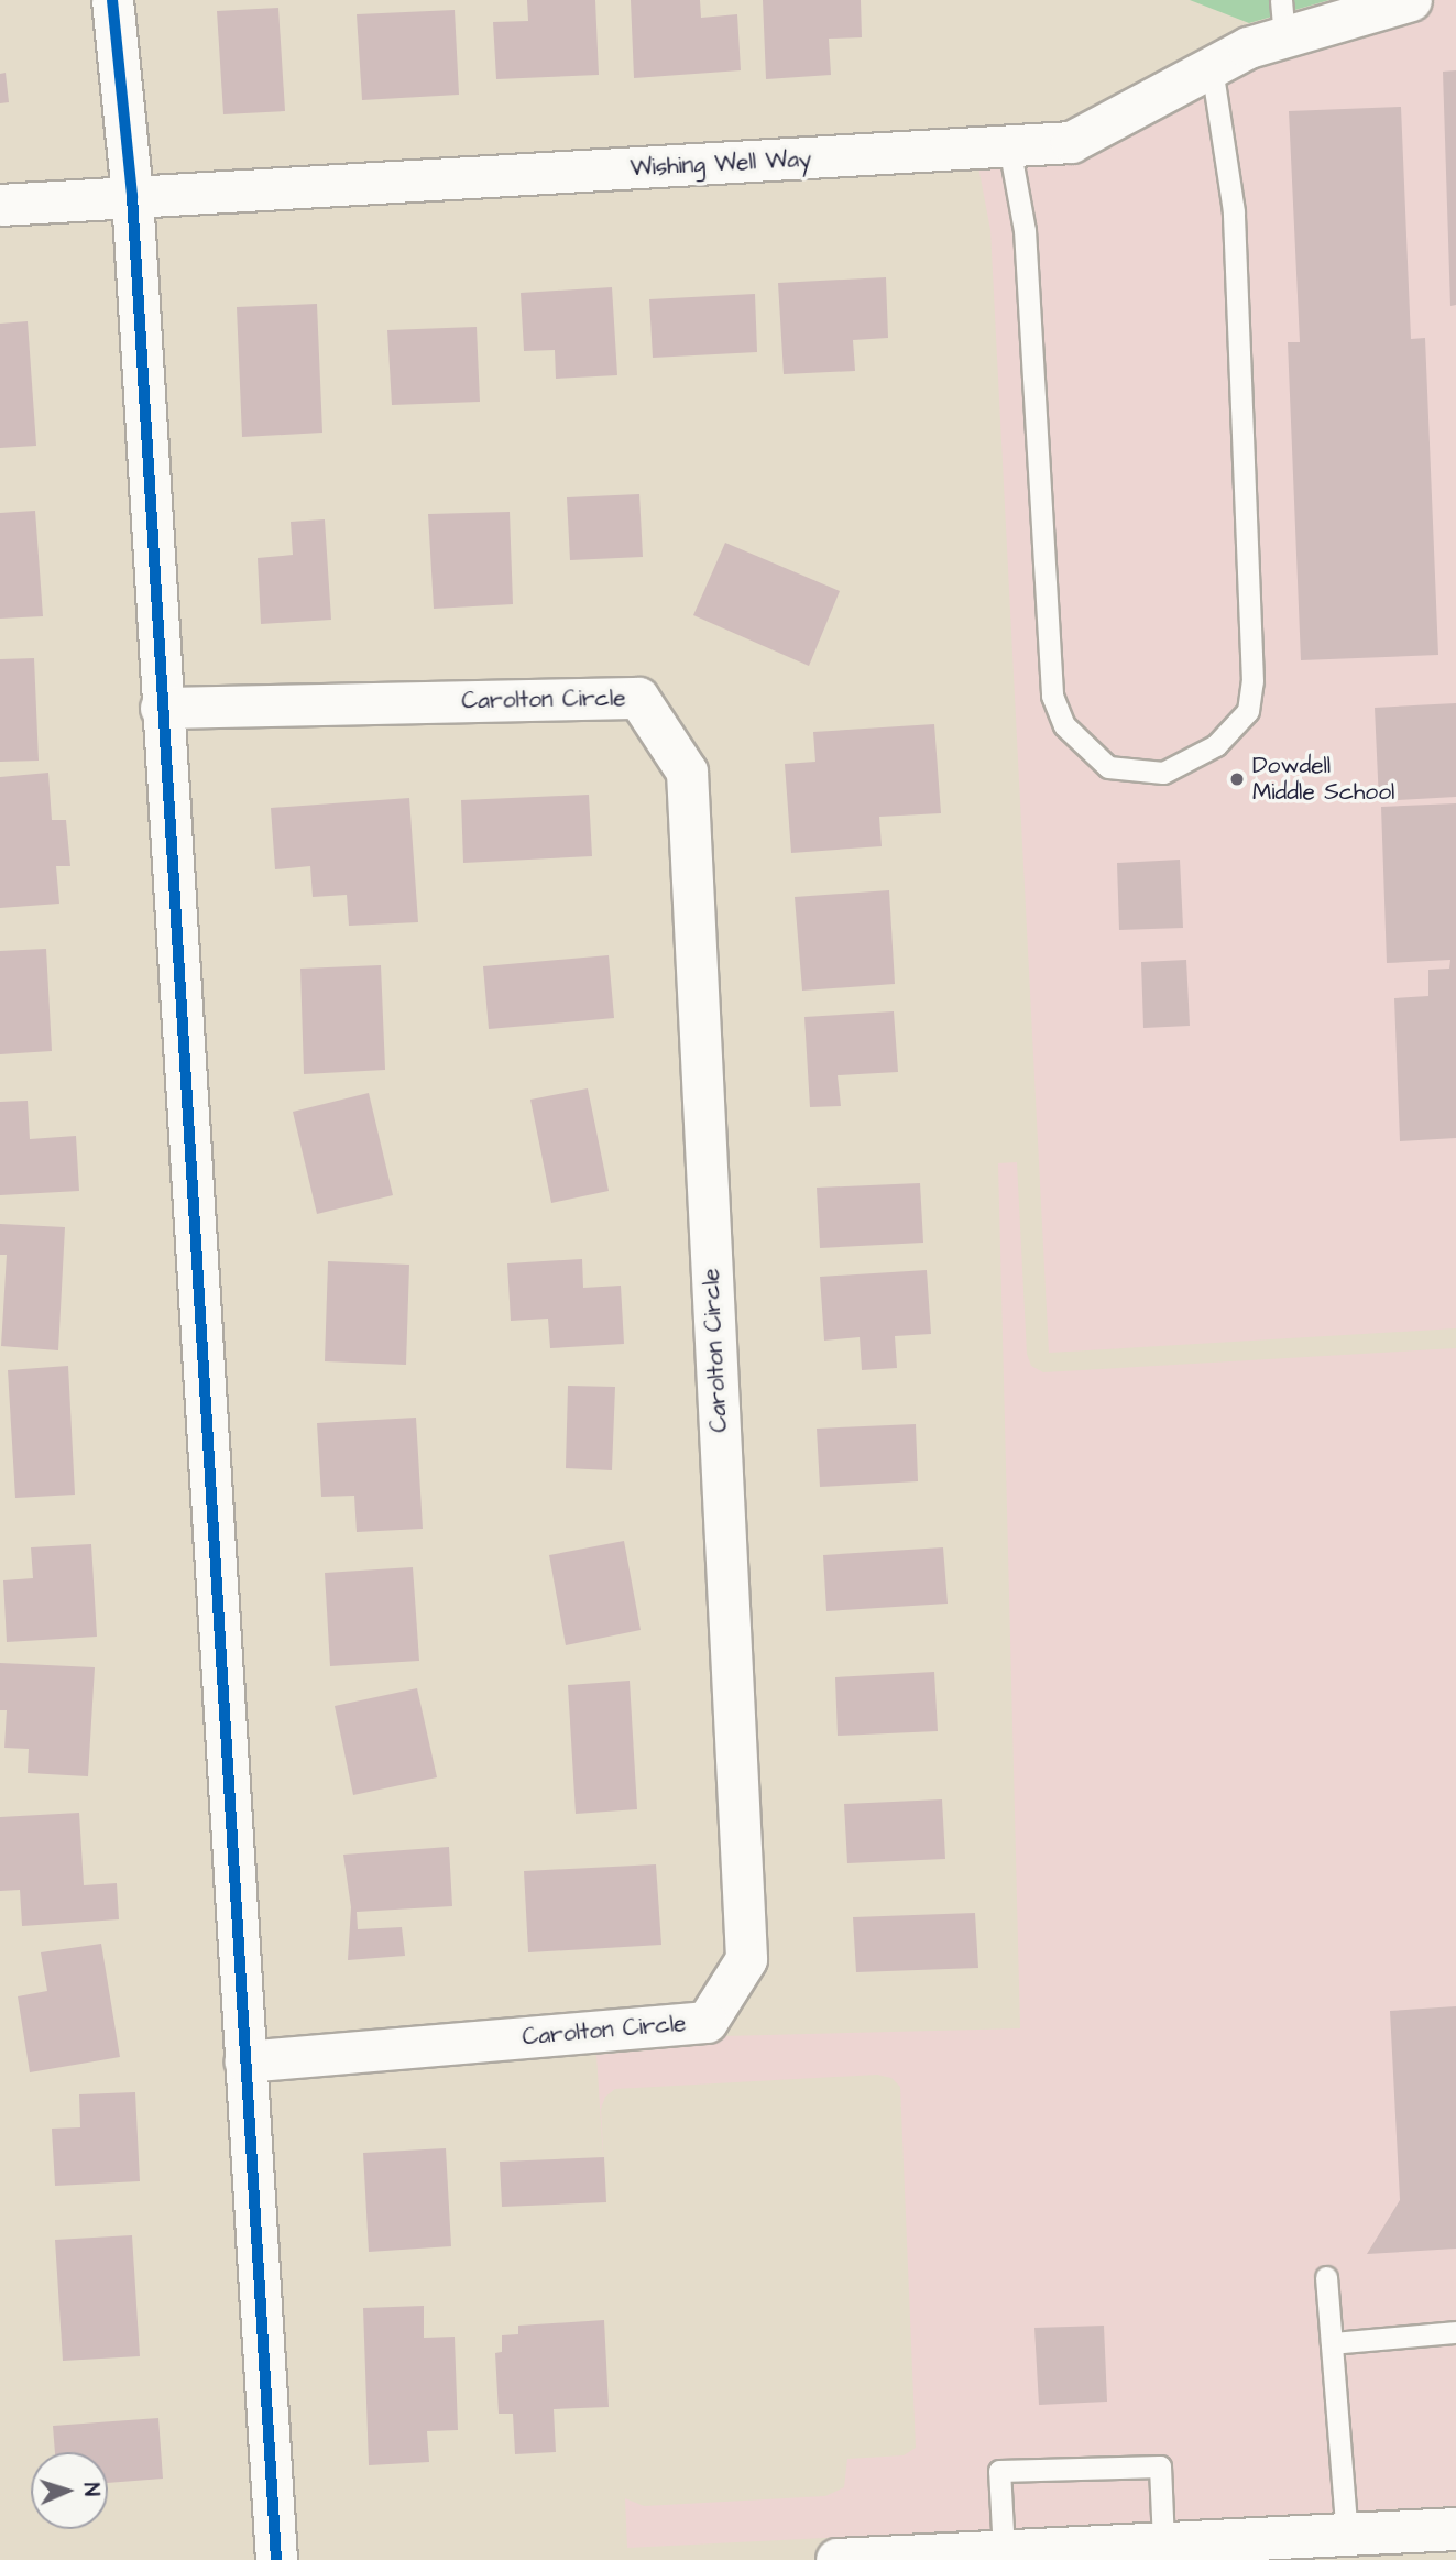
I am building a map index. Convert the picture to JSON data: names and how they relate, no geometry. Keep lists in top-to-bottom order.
{
  "streets": {
    "street": ["Wishing Well Way", "Carolton Circle"]
  },
  "places": ["Dowdell Middle School"],
  "north": "right"
}
